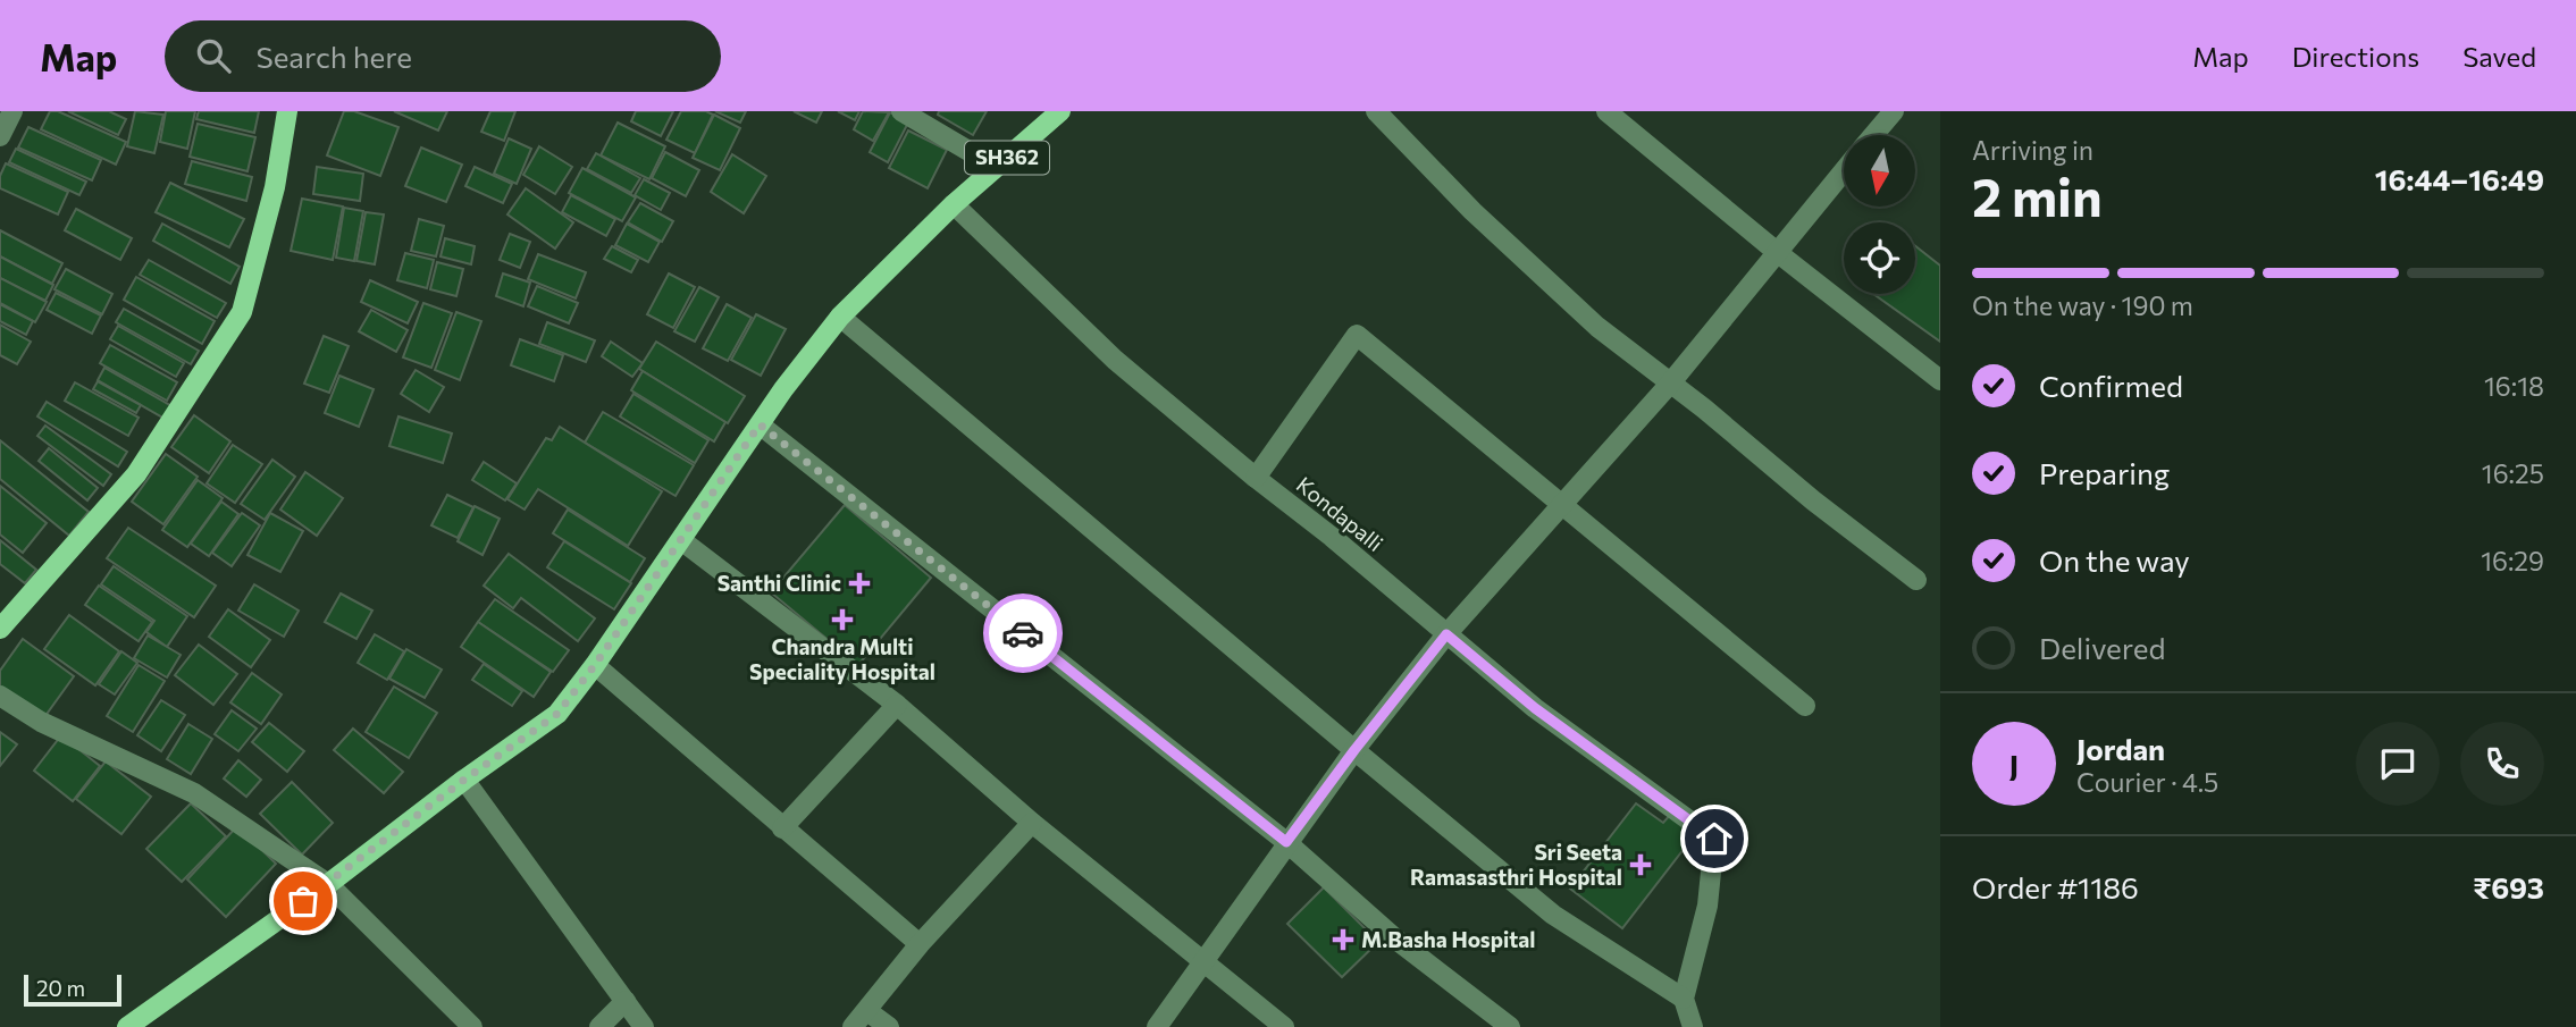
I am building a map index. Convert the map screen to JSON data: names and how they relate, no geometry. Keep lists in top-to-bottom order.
{
  "streets": {
    "main road": ["SH362"],
    "street": ["Kondapalli"]
  },
  "crossings": [
    ["SH362", "Kondapalli"]
  ],
  "places": {
    "health": [
      "Santhi Clinic",
      "Chandra Multi Speciality Hospital",
      "Sri Seeta Ramasasthri Hospital",
      "M.Basha Hospital"
    ]
  },
  "scale_bar": "20 m",
  "north": "bottom",
  "page": {
    "header": "Map",
    "search": "Search here",
    "nav": ["Map", "Directions", "Saved"],
    "heading": ["2 min", "Arriving in", "16:44–16:49"],
    "panel": [
      "Jordan",
      "Courier · 4.5",
      "Order #1186",
      "₹693"
    ],
    "bar": "On the way · 190 m",
    "list": [
      ["Confirmed", "16:18"],
      ["Preparing", "16:25"],
      ["On the way", "16:29"],
      "Delivered"
    ],
    "round": "J",
    "scale": "20 m"
  }
}
